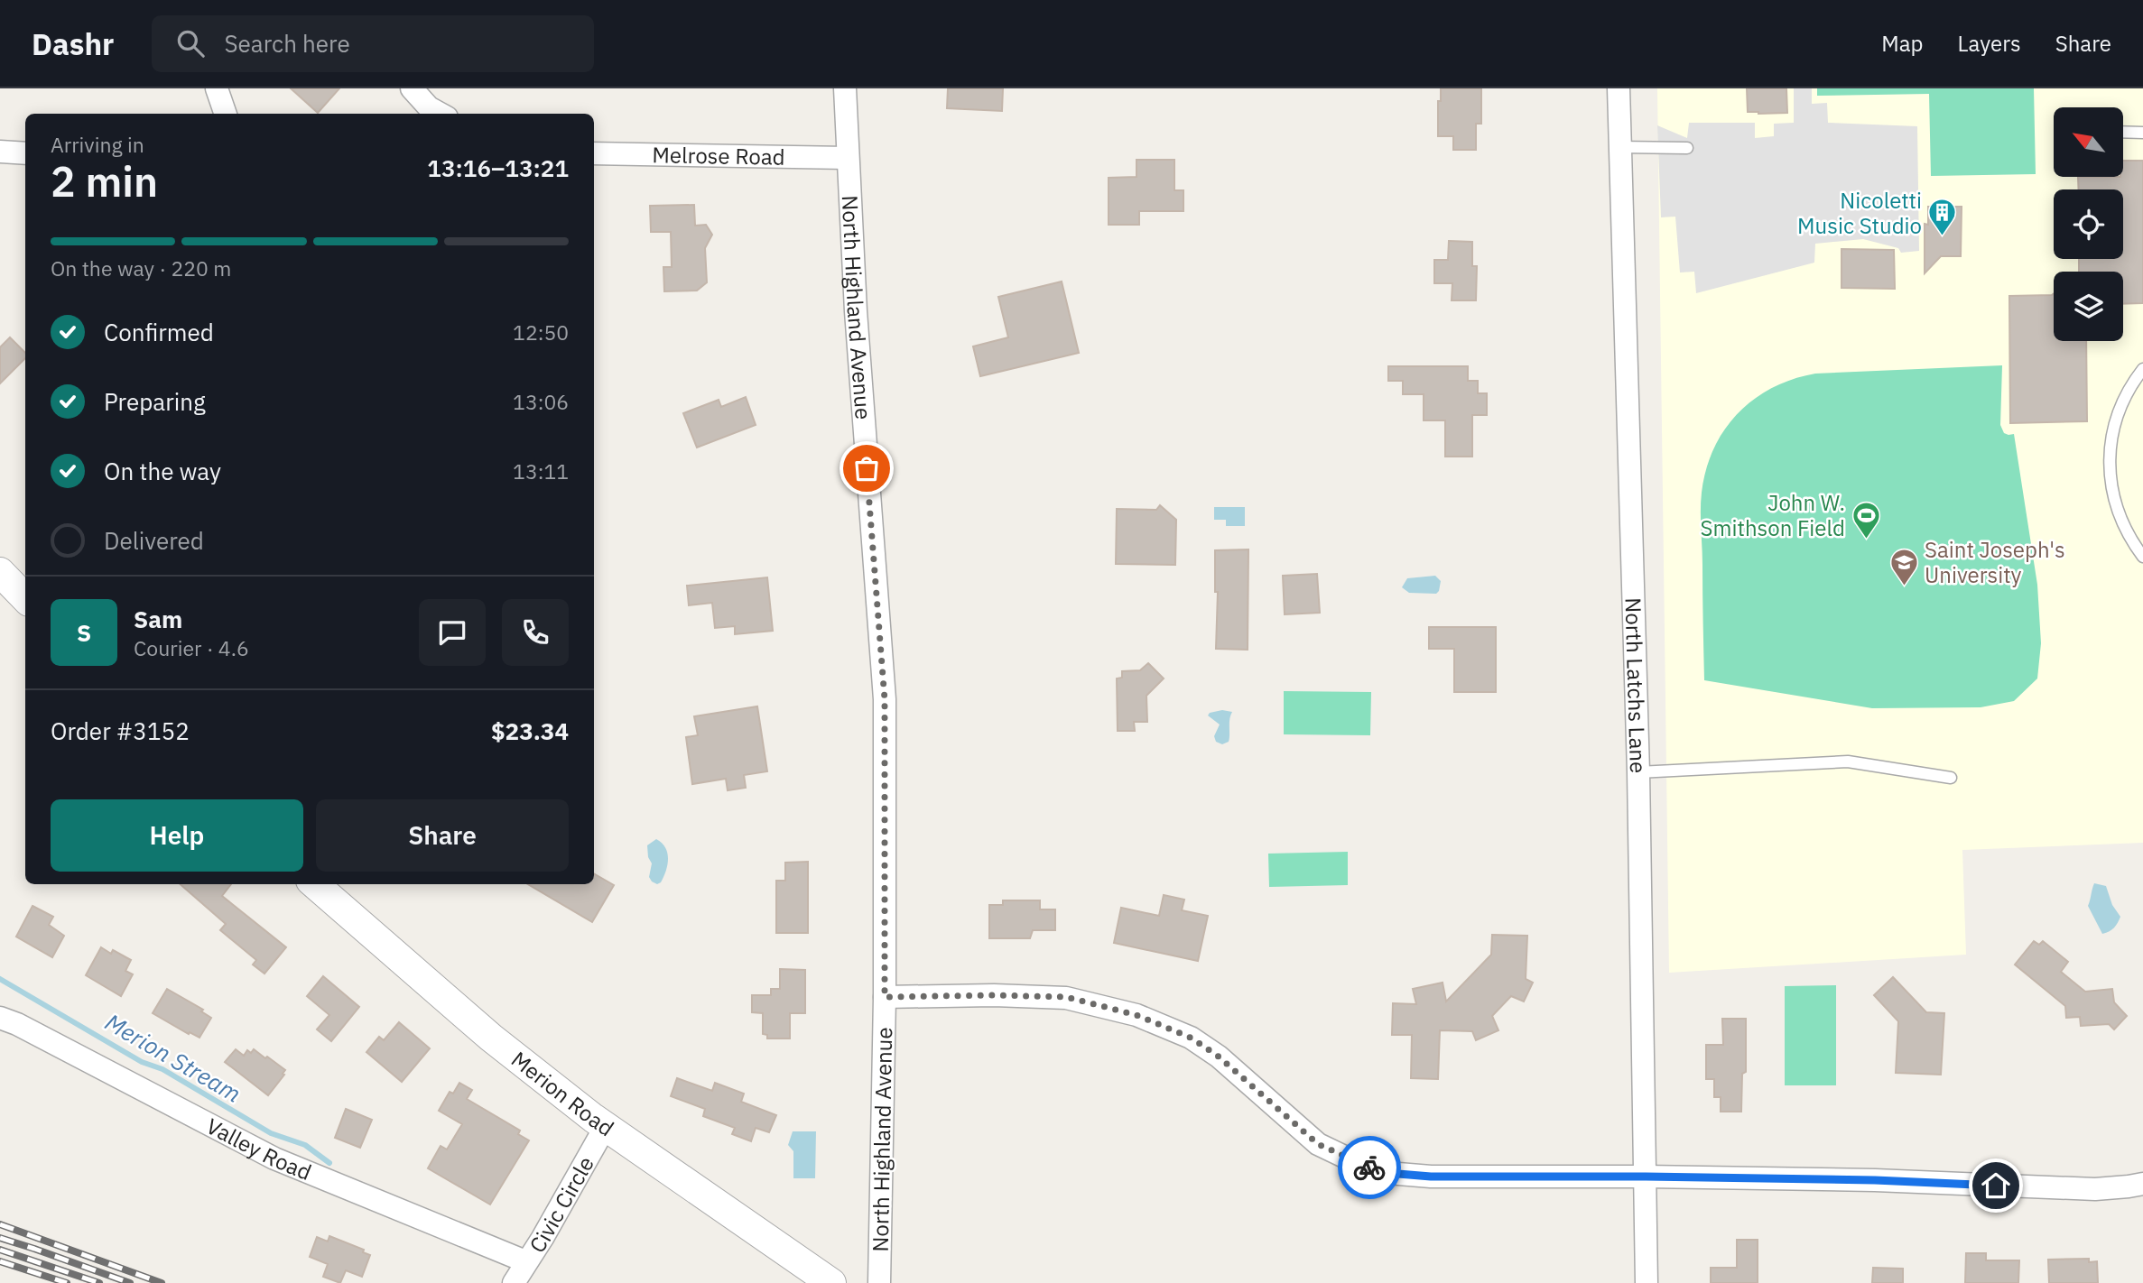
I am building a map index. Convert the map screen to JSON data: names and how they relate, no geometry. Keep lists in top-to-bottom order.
{
  "streets": {
    "street": [
      "Melrose Road",
      "North Highland Avenue",
      "North Latchs Lane",
      "Merion Road",
      "Valley Road",
      "Civic Circle"
    ]
  },
  "crossings": [
    ["Melrose Road", "North Highland Avenue"],
    ["Merion Road", "Civic Circle"],
    ["Valley Road", "Civic Circle"]
  ],
  "water": ["Merion Stream"],
  "places": {
    "building": ["Nicoletti Music Studio"],
    "sports": ["John W. Smithson Field"],
    "school or university": ["Saint Joseph's University"]
  },
  "north": "top left",
  "page": {
    "header": "Dashr",
    "search": "Search here",
    "nav": ["Map", "Layers", "Share"],
    "heading": ["2 min", "Arriving in", "13:16–13:21"],
    "panel": [
      "Sam",
      "Courier · 4.6",
      "Order #3152",
      "$23.34"
    ],
    "bar": "On the way · 220 m",
    "list": [
      ["Confirmed", "12:50"],
      ["Preparing", "13:06"],
      ["On the way", "13:11"],
      "Delivered"
    ],
    "round": "S",
    "buttons": ["Help", "Share"]
  }
}
